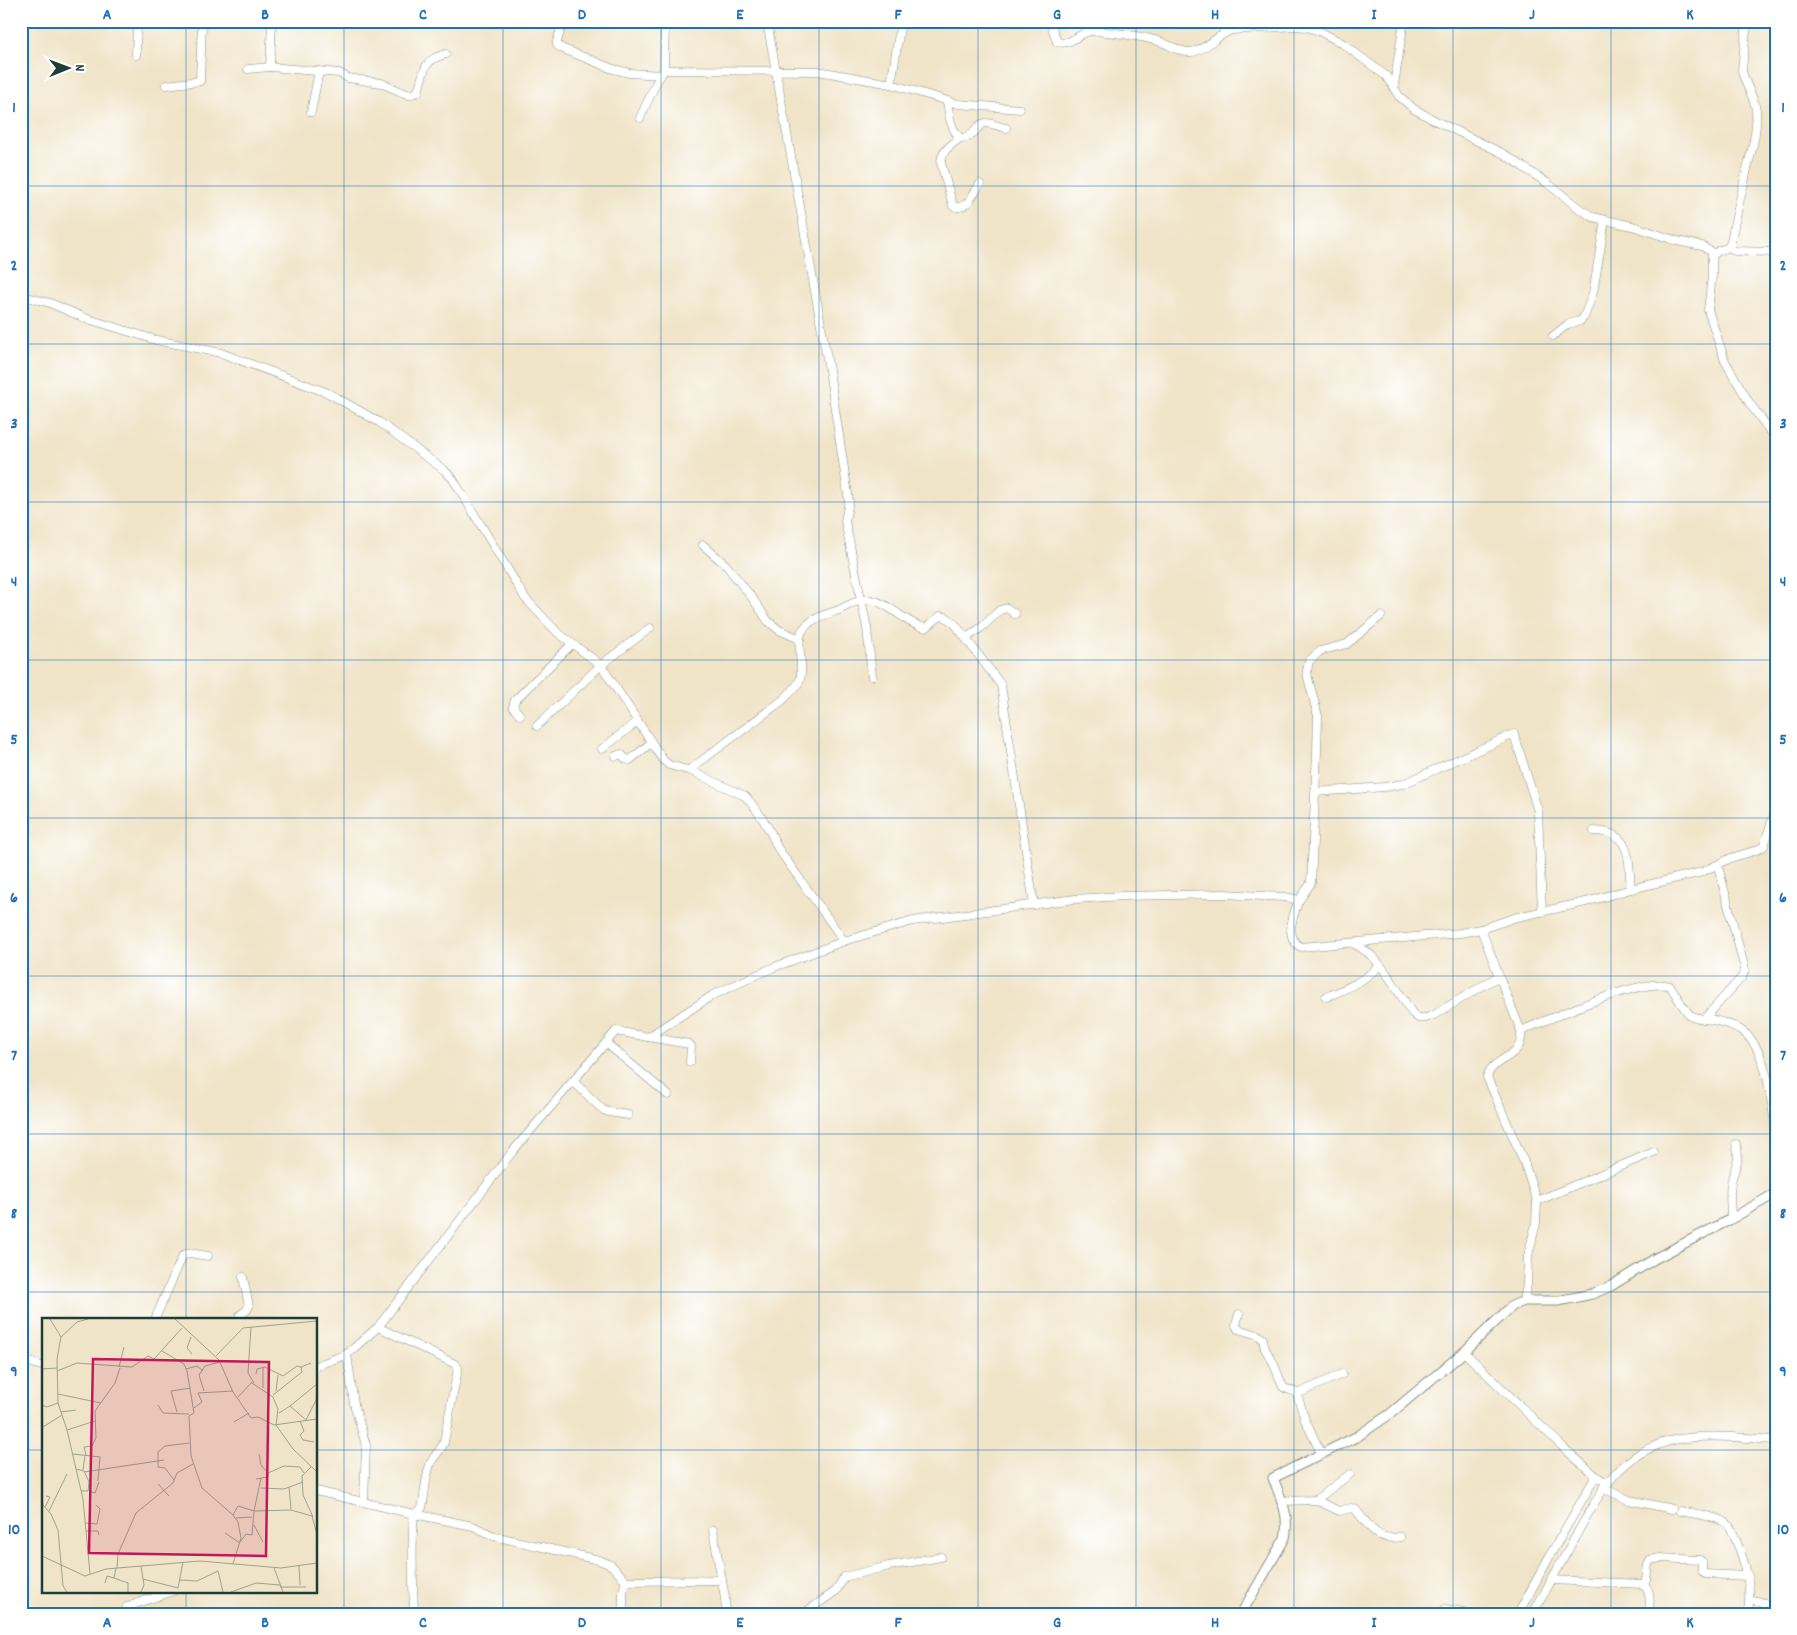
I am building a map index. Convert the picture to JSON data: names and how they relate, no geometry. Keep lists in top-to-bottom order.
{
  "north": "right",
  "grid": {
    "columns": [
      "A",
      "B",
      "C",
      "D",
      "E",
      "F",
      "G",
      "H",
      "I",
      "J",
      "K"
    ],
    "rows": [
      "1",
      "2",
      "3",
      "4",
      "5",
      "6",
      "7",
      "8",
      "9",
      "10"
    ]
  }
}
